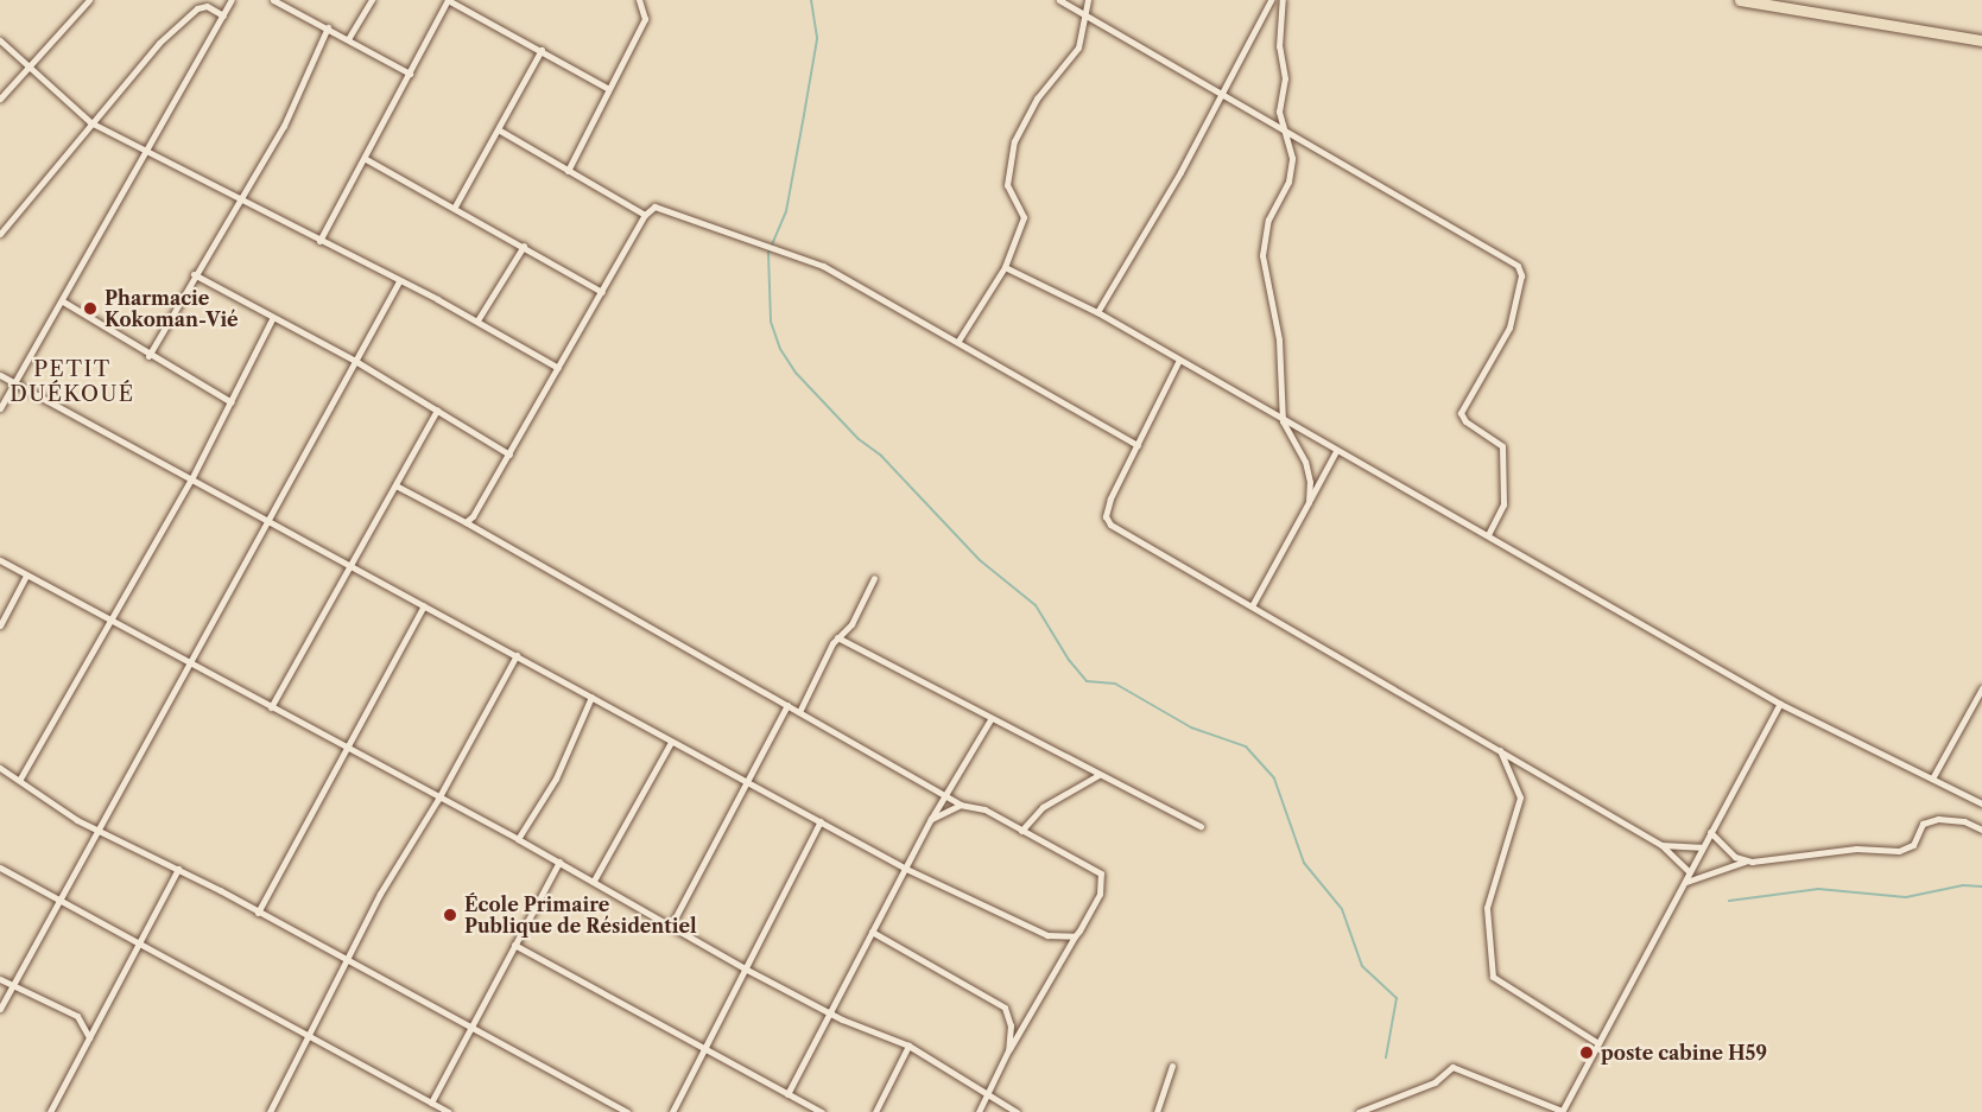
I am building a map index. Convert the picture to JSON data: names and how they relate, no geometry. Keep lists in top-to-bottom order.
{
  "districts": ["PETIT DUÉKOUÉ"],
  "places": ["Pharmacie Kokoman-Vié", "École Primaire Publique de Résidentiel", "poste cabine H59"]
}
